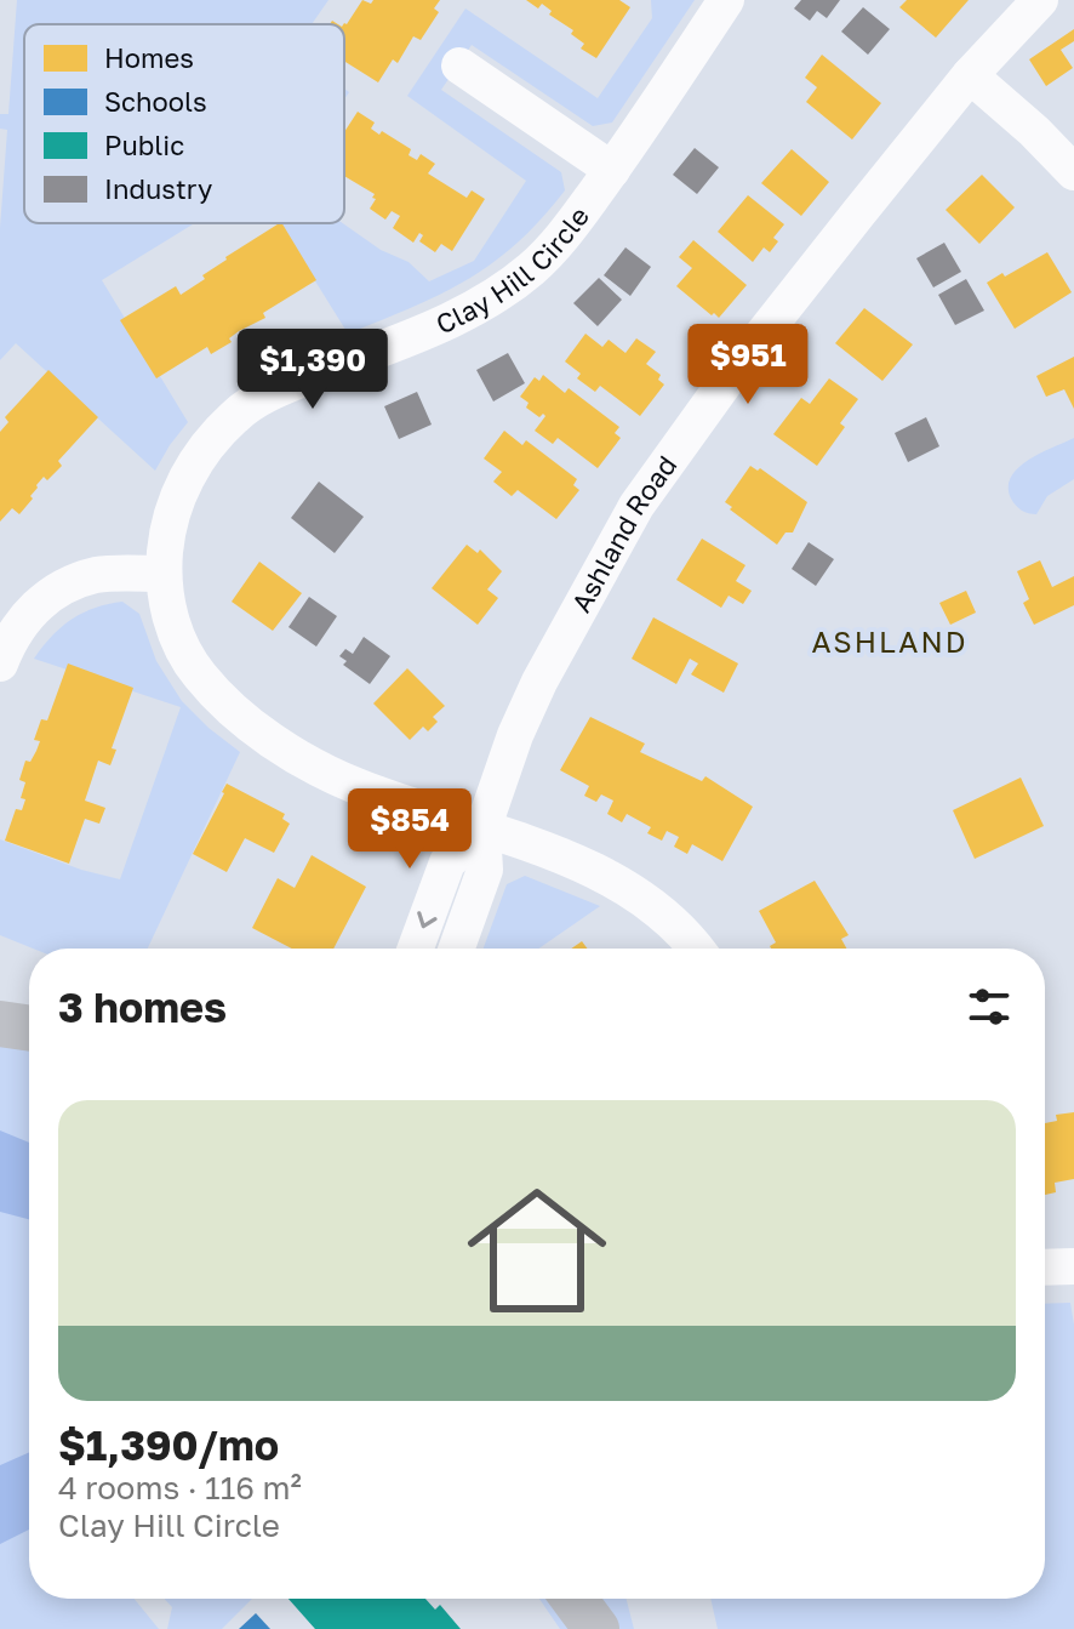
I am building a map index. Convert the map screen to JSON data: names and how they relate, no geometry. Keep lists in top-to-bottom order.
{
  "streets": {
    "street": ["Clay Hill Circle", "Ashland Road"]
  },
  "crossings": [
    ["Clay Hill Circle", "Ashland Road"]
  ],
  "districts": ["ASHLAND"],
  "legend": [
    "Homes",
    "Schools",
    "Public",
    "Industry"
  ],
  "page": {
    "price": ["$951", "$1,390", "$854"],
    "heading": "3 homes",
    "list": [
      {
        "name": "$1,390/mo",
        "note": "4 rooms · 116 m² · Clay Hill Circle"
      }
    ]
  }
}
